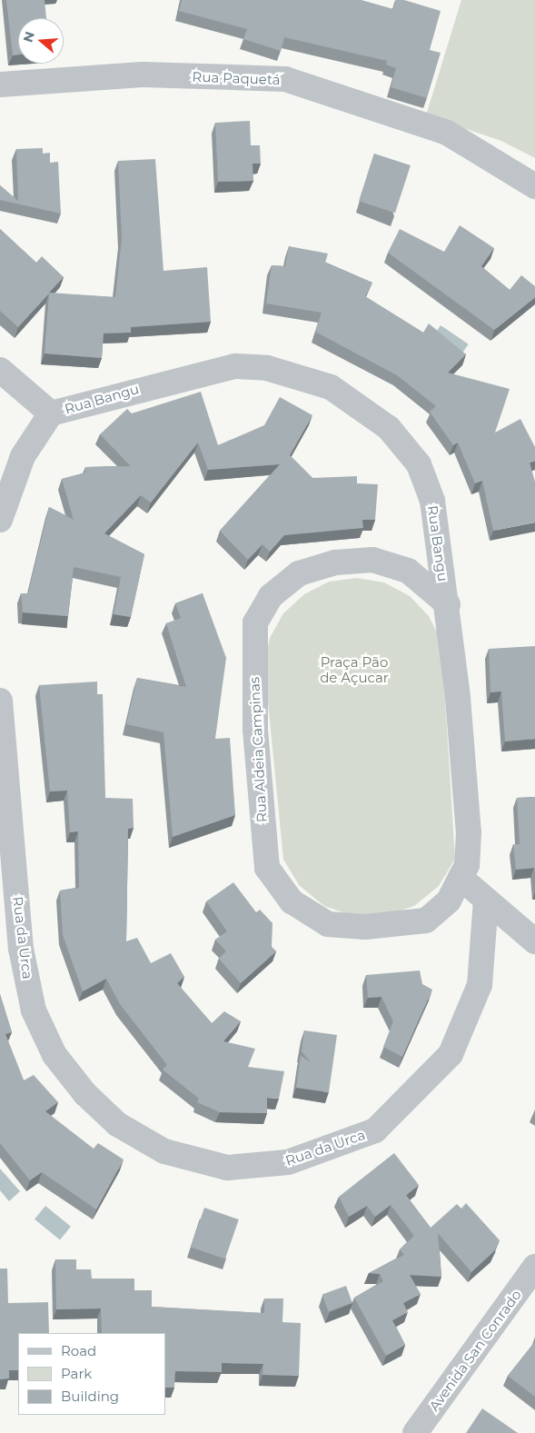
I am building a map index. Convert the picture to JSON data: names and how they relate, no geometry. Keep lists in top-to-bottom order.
{
  "streets": {
    "street": [
      "Rua Paquetá",
      "Rua Bangu",
      "Rua Aldeia Campinas",
      "Rua da Urca",
      "Avenida San Conrado"
    ]
  },
  "crossings": [
    ["Rua Bangu", "Rua Aldeia Campinas"]
  ],
  "parks": ["Praça Pão de Açucar"],
  "legend": ["Road", "Park", "Building"],
  "north": "left"
}
